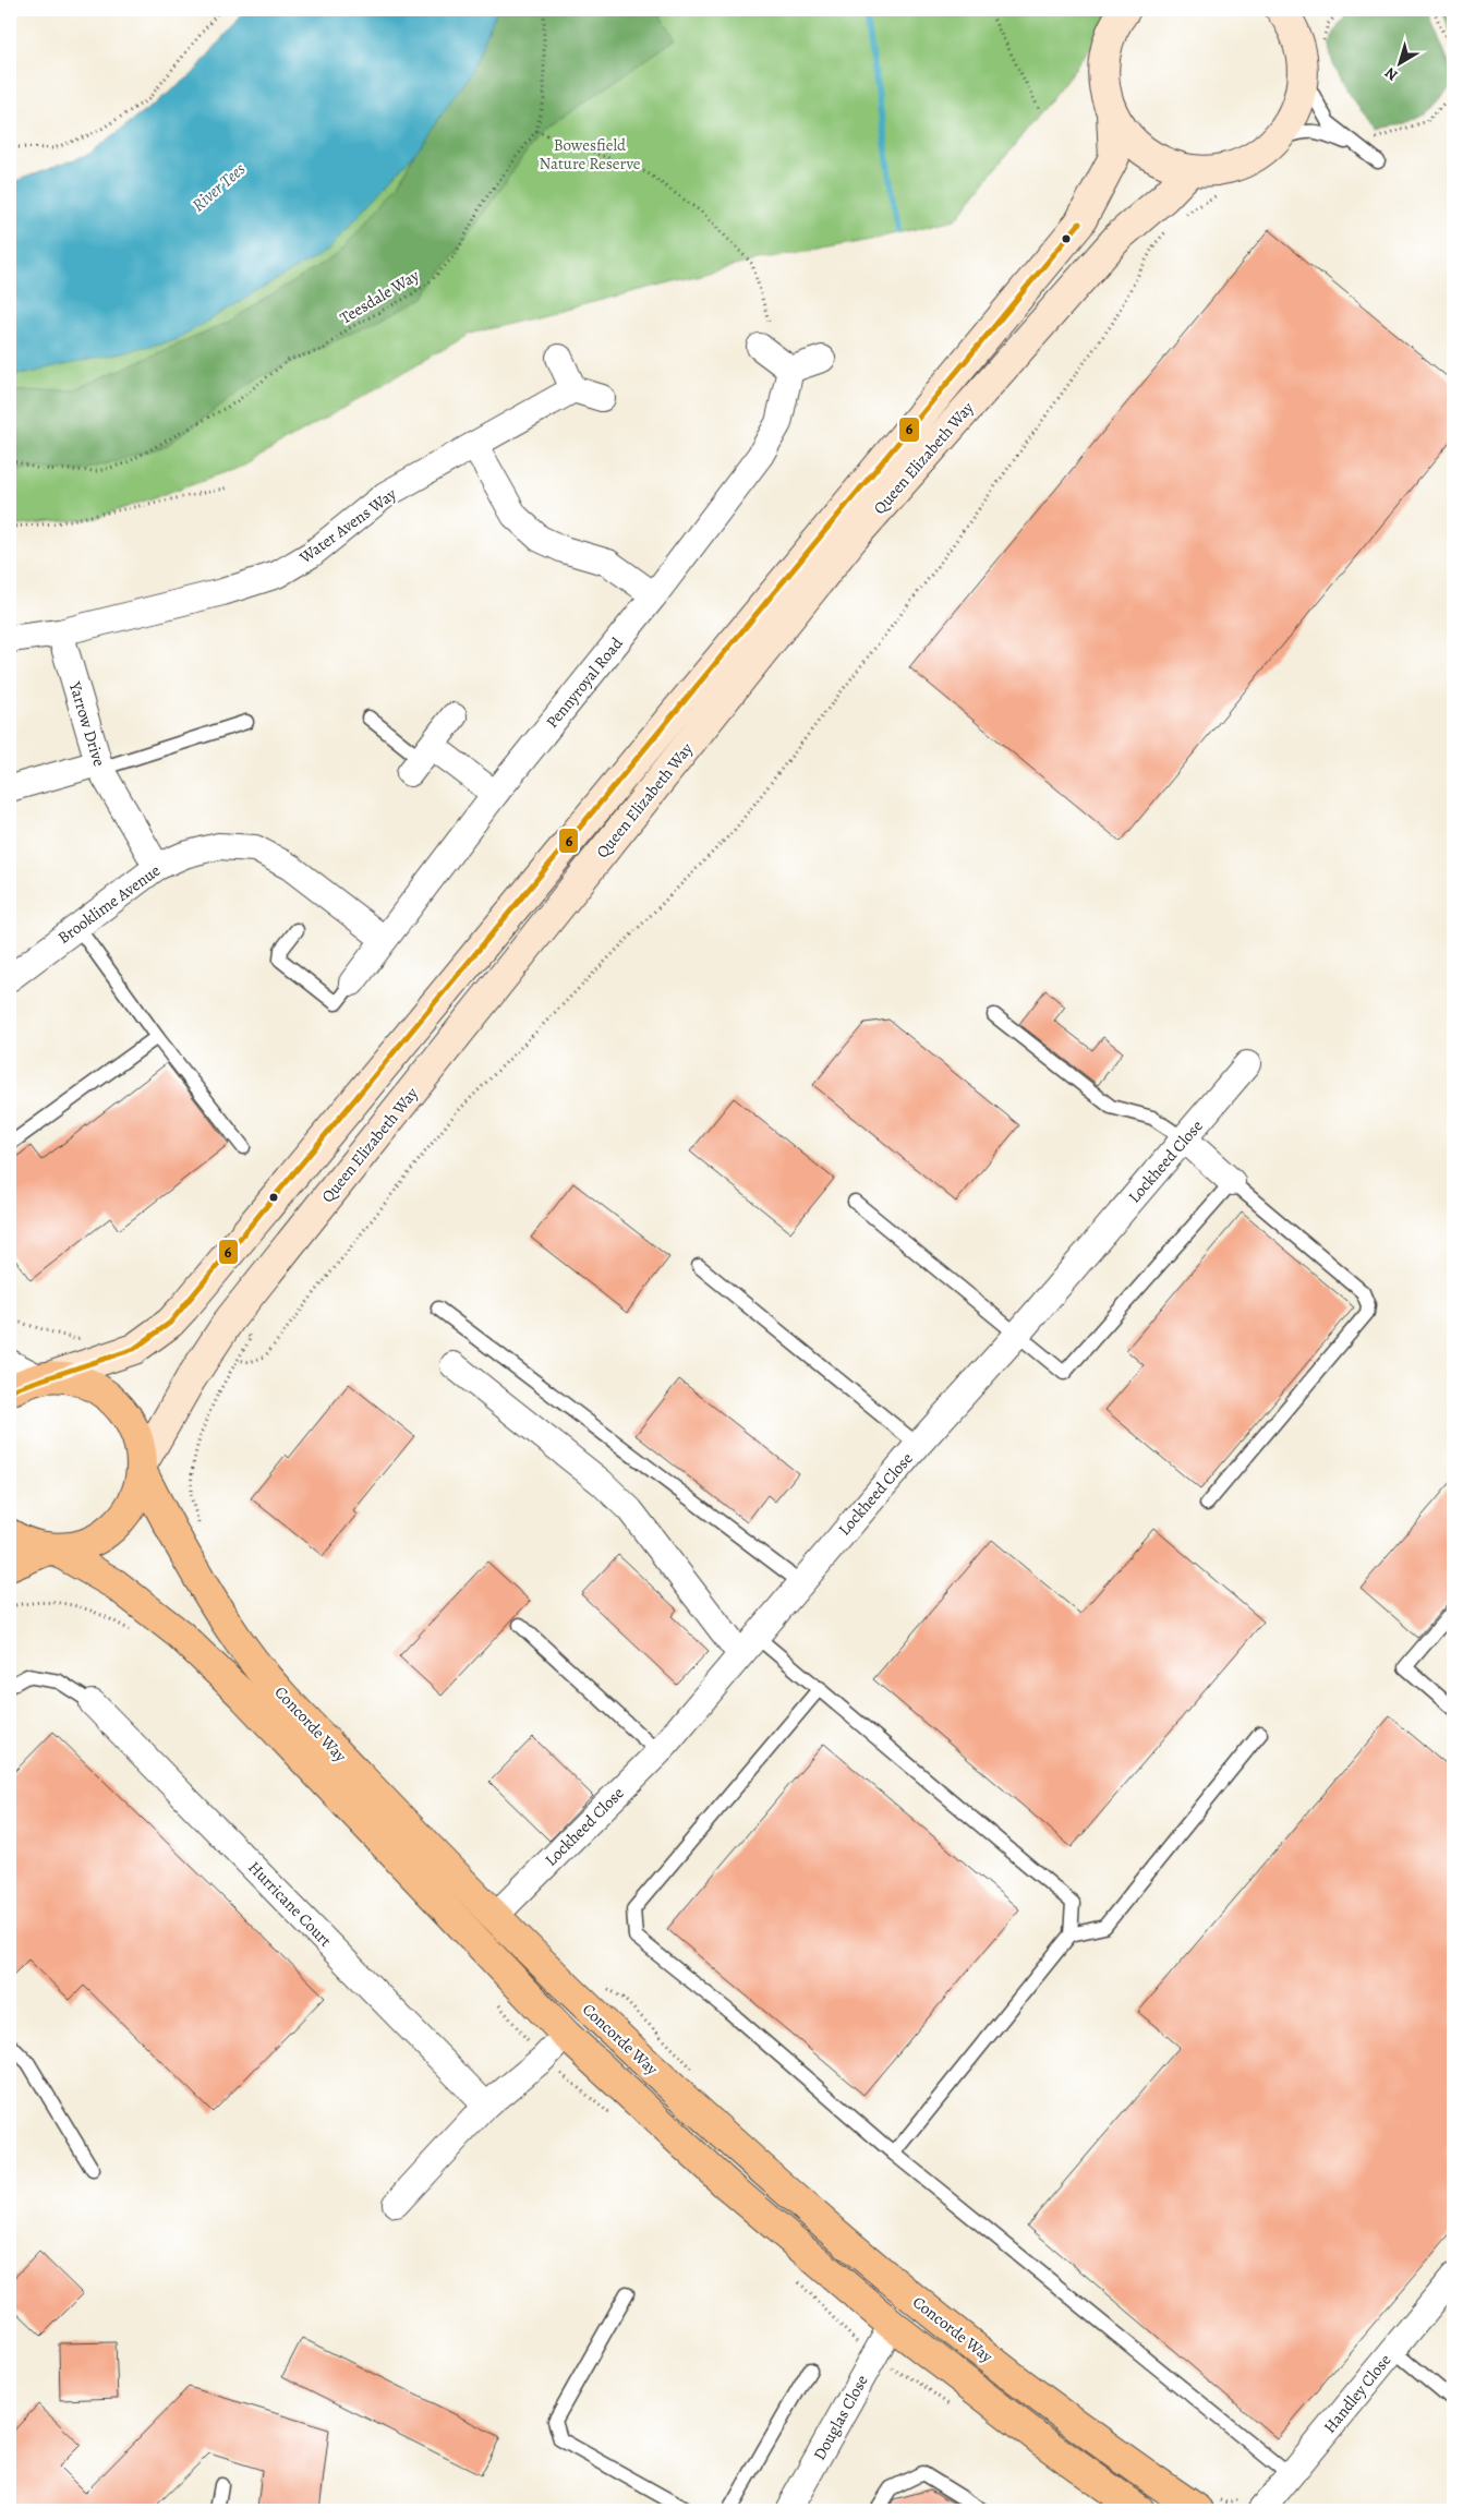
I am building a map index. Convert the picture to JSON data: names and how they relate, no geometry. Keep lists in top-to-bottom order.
{
  "streets": {
    "main road": ["Concorde Way"],
    "street": [
      "Queen Elizabeth Way",
      "Water Avens Way",
      "Pennyroyal Road",
      "Yarrow Drive",
      "Brooklime Avenue",
      "Lockheed Close",
      "Hurricane Court",
      "Handley Close",
      "Douglas Close"
    ],
    "path": ["Teesdale Way"]
  },
  "crossings": [
    ["Queen Elizabeth Way", "Concorde Way"],
    ["Water Avens Way", "Yarrow Drive"],
    ["Pennyroyal Road", "Brooklime Avenue"],
    ["Yarrow Drive", "Brooklime Avenue"],
    ["Lockheed Close", "Concorde Way"],
    ["Concorde Way", "Douglas Close"]
  ],
  "water": ["River Tees"],
  "parks": ["Bowesfield Nature Reserve"],
  "lines": ["transit line 6"],
  "north": "bottom left"
}
